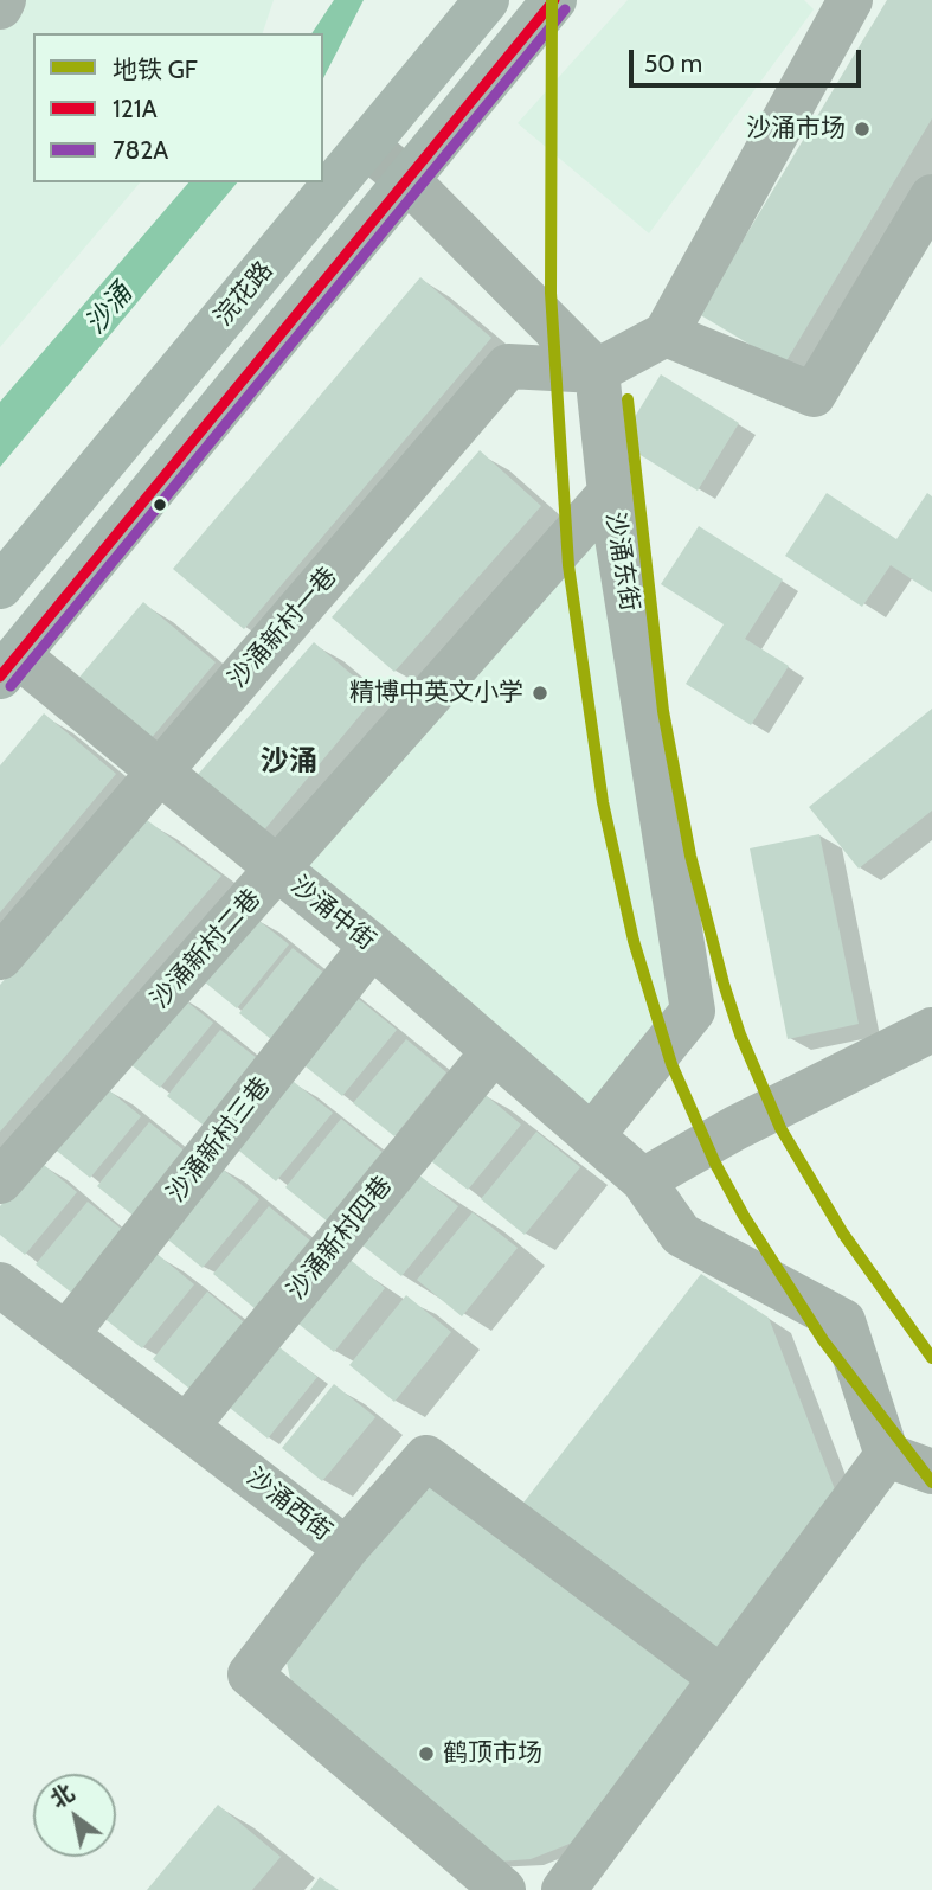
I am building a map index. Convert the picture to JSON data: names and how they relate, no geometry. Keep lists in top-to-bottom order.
{
  "streets": {
    "main road": ["浣花路"],
    "street": [
      "沙涌东街",
      "沙涌新村一巷",
      "沙涌中街",
      "沙涌新村二巷",
      "沙涌新村三巷",
      "沙涌新村四巷",
      "沙涌西街"
    ]
  },
  "crossings": [
    ["沙涌东街", "沙涌新村一巷"],
    ["沙涌东街", "沙涌中街"],
    ["沙涌东街", "沙涌新村二巷"],
    ["沙涌新村一巷", "沙涌中街"],
    ["沙涌中街", "沙涌新村二巷"],
    ["沙涌中街", "沙涌新村三巷"],
    ["沙涌中街", "沙涌新村四巷"],
    ["沙涌新村三巷", "沙涌西街"],
    ["沙涌新村四巷", "沙涌西街"]
  ],
  "districts": ["沙涌"],
  "water": ["沙涌"],
  "places": ["沙涌市场", "精博中英文小学", "鹤顶市场"],
  "lines": ["metro line GF", "transit line 121A", "transit line 782A"],
  "legend": ["地铁 GF", "121A", "782A"],
  "scale_bar": "50 m",
  "north": "top left"
}
